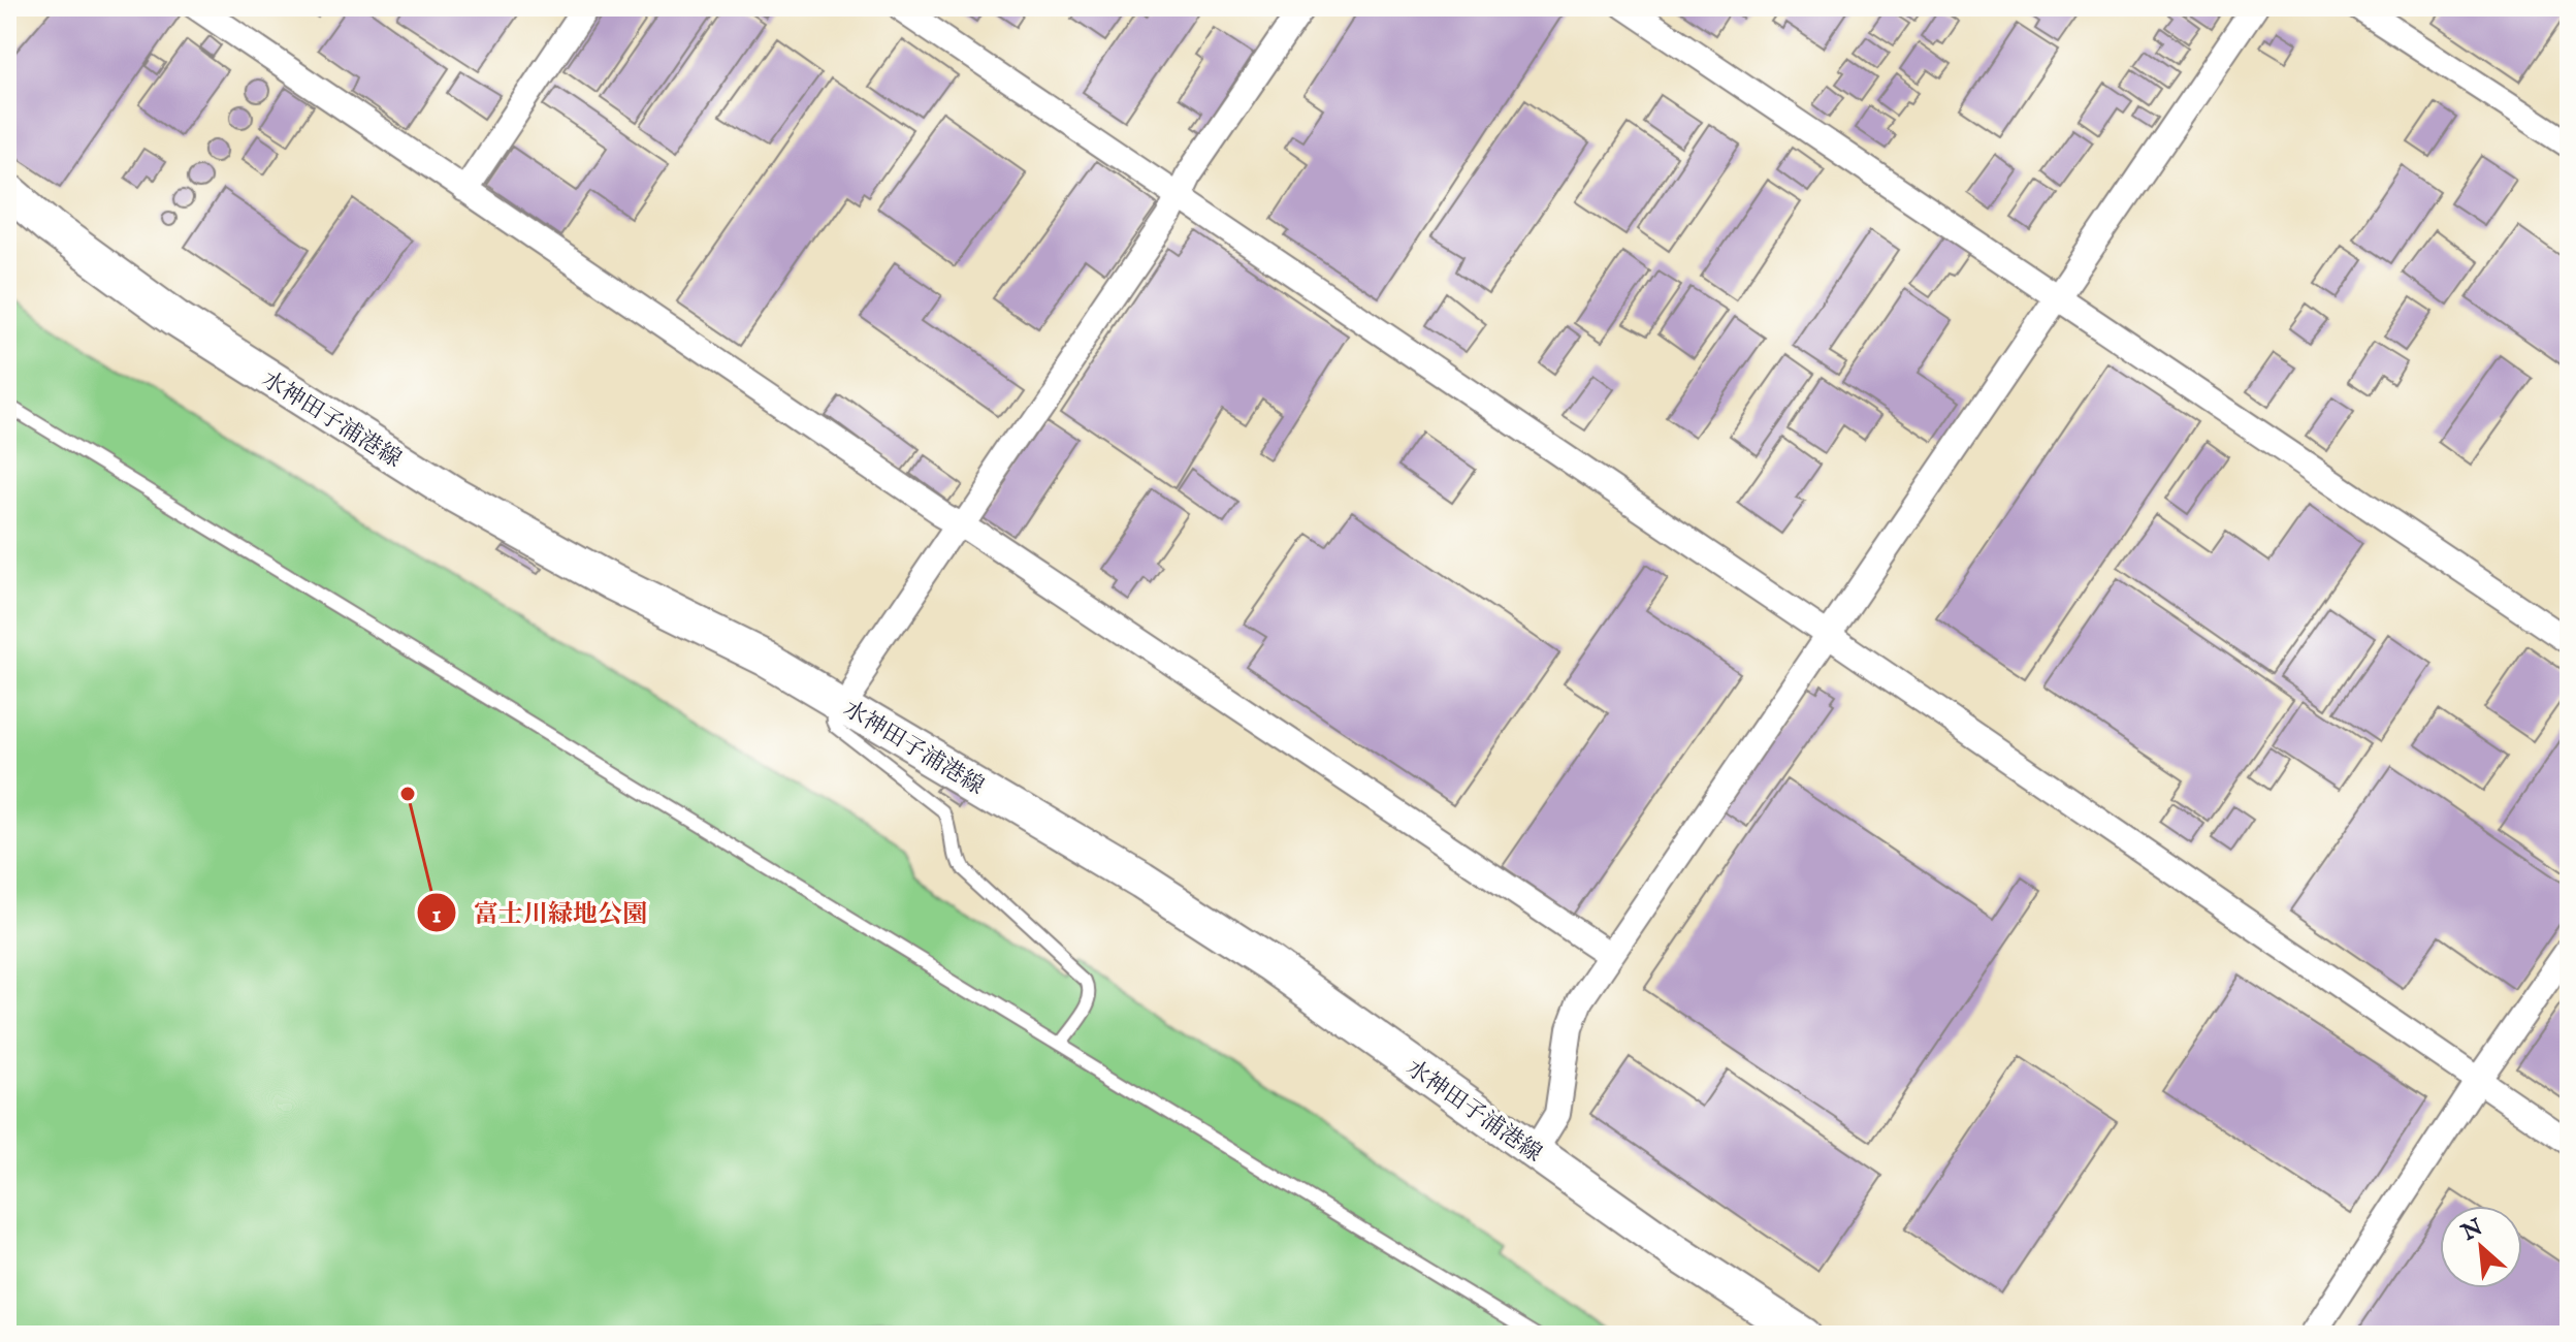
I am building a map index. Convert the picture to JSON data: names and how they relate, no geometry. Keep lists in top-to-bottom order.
{
  "streets": {
    "main road": ["水神田子浦港線"]
  },
  "places": ["富士川緑地公園"],
  "north": "top left"
}
